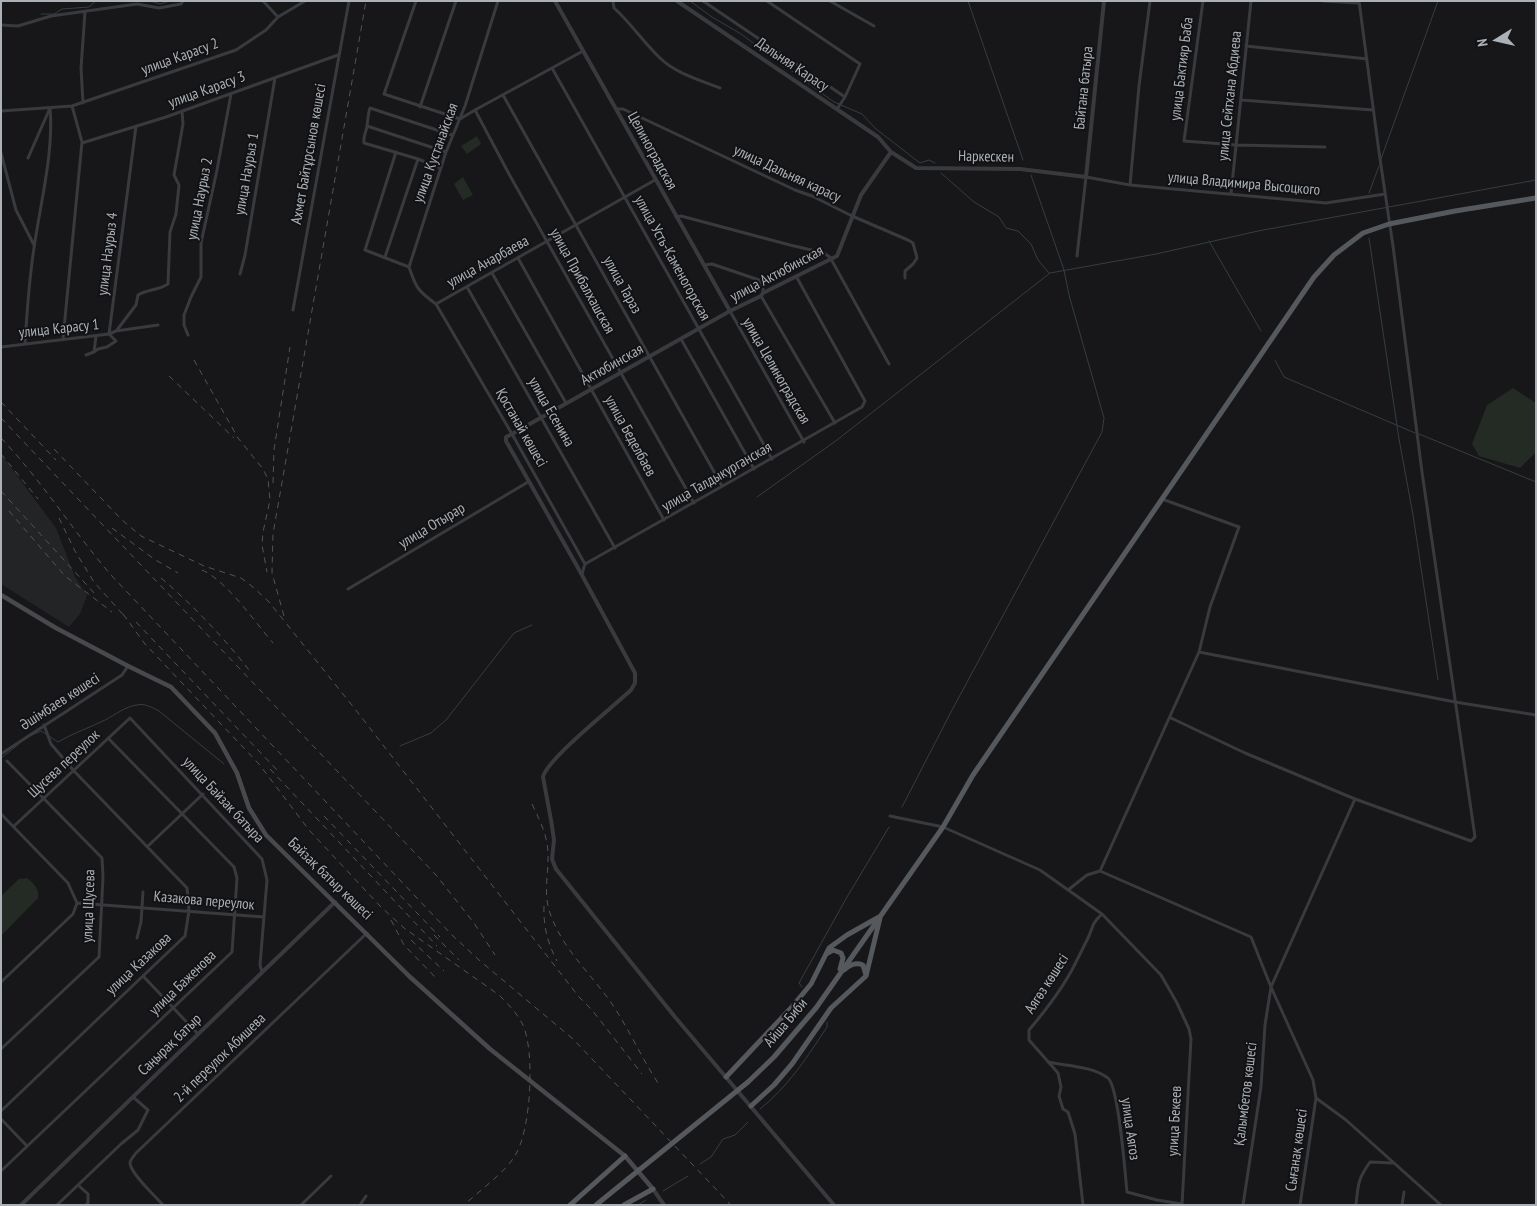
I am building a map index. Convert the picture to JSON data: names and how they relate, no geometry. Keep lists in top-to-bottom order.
{
  "streets": {
    "main road": ["Байзақ батыр көшесі", "Айша Биби"],
    "street": [
      "улица Карасу 2",
      "Дальняя Карасу",
      "улица Бактияр Баба",
      "Байтана батыра",
      "улица Карасу 3",
      "улица Сейтхана Абдиева",
      "Целиноградская",
      "улица Кустанайская",
      "Ахмет Байтұрсынов көшесі",
      "Наркескен",
      "улица Наурыз 1",
      "улица Дальняя карасу",
      "улица Владимира Высоцкого",
      "улица Наурыз 2",
      "улица Наурыз 4",
      "улица Усть-Каменогорская",
      "улица Анарбаева",
      "улица Актюбинская",
      "улица Прибалхашская",
      "улица Тараз",
      "улица Карасу 1",
      "Актюбинская",
      "улица Целиноградская",
      "улица Есенина",
      "Қостанай көшесі",
      "улица Беделбаев",
      "улица Талдыкурганская",
      "улица Отырар",
      "Әшімбаев көшесі",
      "Щусева переулок",
      "улица Байзак батыра",
      "Казакова переулок",
      "улица Щусева",
      "улица Казакова",
      "улица Баженова",
      "Аягөз көшесі",
      "Саңырақ батыр",
      "2-й переулок Абишева",
      "Қалымбетов көшесі",
      "улица Бекеев",
      "улица Аягоз",
      "Сығанақ көшесі"
    ]
  },
  "crossings": [
    ["Дальняя Карасу", "Наркескен"],
    ["Дальняя Карасу", "улица Актюбинская"],
    ["улица Бактияр Баба", "улица Сейтхана Абдиева"],
    ["Байтана батыра", "Наркескен"],
    ["Байтана батыра", "улица Владимира Высоцкого"],
    ["улица Карасу 3", "Ахмет Байтұрсынов көшесі"],
    ["улица Карасу 3", "улица Наурыз 1"],
    ["улица Карасу 3", "улица Наурыз 2"],
    ["улица Карасу 3", "улица Наурыз 4"],
    ["улица Сейтхана Абдиева", "улица Владимира Высоцкого"],
    ["Целиноградская", "улица Дальняя карасу"],
    ["Целиноградская", "улица Анарбаева"],
    ["Целиноградская", "улица Актюбинская"],
    ["Целиноградская", "Актюбинская"],
    ["Целиноградская", "улица Целиноградская"],
    ["Наркескен", "улица Владимира Высоцкого"],
    ["Наркескен", "улица Актюбинская"],
    ["улица Дальняя карасу", "улица Актюбинская"],
    ["улица Наурыз 4", "улица Карасу 1"],
    ["улица Усть-Каменогорская", "улица Анарбаева"],
    ["улица Усть-Каменогорская", "Актюбинская"],
    ["улица Усть-Каменогорская", "улица Талдыкурганская"],
    ["улица Анарбаева", "улица Прибалхашская"],
    ["улица Анарбаева", "улица Тараз"],
    ["улица Анарбаева", "улица Есенина"],
    ["улица Анарбаева", "Қостанай көшесі"],
    ["улица Анарбаева", "улица Беделбаев"],
    ["улица Актюбинская", "Актюбинская"],
    ["улица Актюбинская", "улица Целиноградская"],
    ["улица Актюбинская", "улица Талдыкурганская"],
    ["улица Прибалхашская", "Актюбинская"],
    ["улица Прибалхашская", "улица Талдыкурганская"],
    ["улица Тараз", "Актюбинская"],
    ["улица Тараз", "улица Талдыкурганская"],
    ["Актюбинская", "улица Целиноградская"],
    ["Актюбинская", "улица Есенина"],
    ["Актюбинская", "Қостанай көшесі"],
    ["Актюбинская", "улица Беделбаев"],
    ["Актюбинская", "улица Отырар"],
    ["улица Целиноградская", "улица Талдыкурганская"],
    ["улица Есенина", "улица Талдыкурганская"],
    ["Қостанай көшесі", "улица Талдыкурганская"],
    ["улица Беделбаев", "улица Талдыкурганская"],
    ["Әшімбаев көшесі", "Байзақ батыр көшесі"],
    ["Әшімбаев көшесі", "улица Казакова"],
    ["Щусева переулок", "улица Байзак батыра"],
    ["Щусева переулок", "улица Щусева"],
    ["Щусева переулок", "улица Казакова"],
    ["Щусева переулок", "улица Баженова"],
    ["улица Байзак батыра", "Казакова переулок"],
    ["улица Байзак батыра", "Саңырақ батыр"],
    ["Байзақ батыр көшесі", "Саңырақ батыр"],
    ["Байзақ батыр көшесі", "2-й переулок Абишева"],
    ["Казакова переулок", "улица Щусева"],
    ["Казакова переулок", "улица Казакова"],
    ["Казакова переулок", "улица Баженова"],
    ["Аягөз көшесі", "улица Бекеев"],
    ["Аягөз көшесі", "улица Аягоз"],
    ["улица Бекеев", "улица Аягоз"]
  ],
  "north": "left"
}
